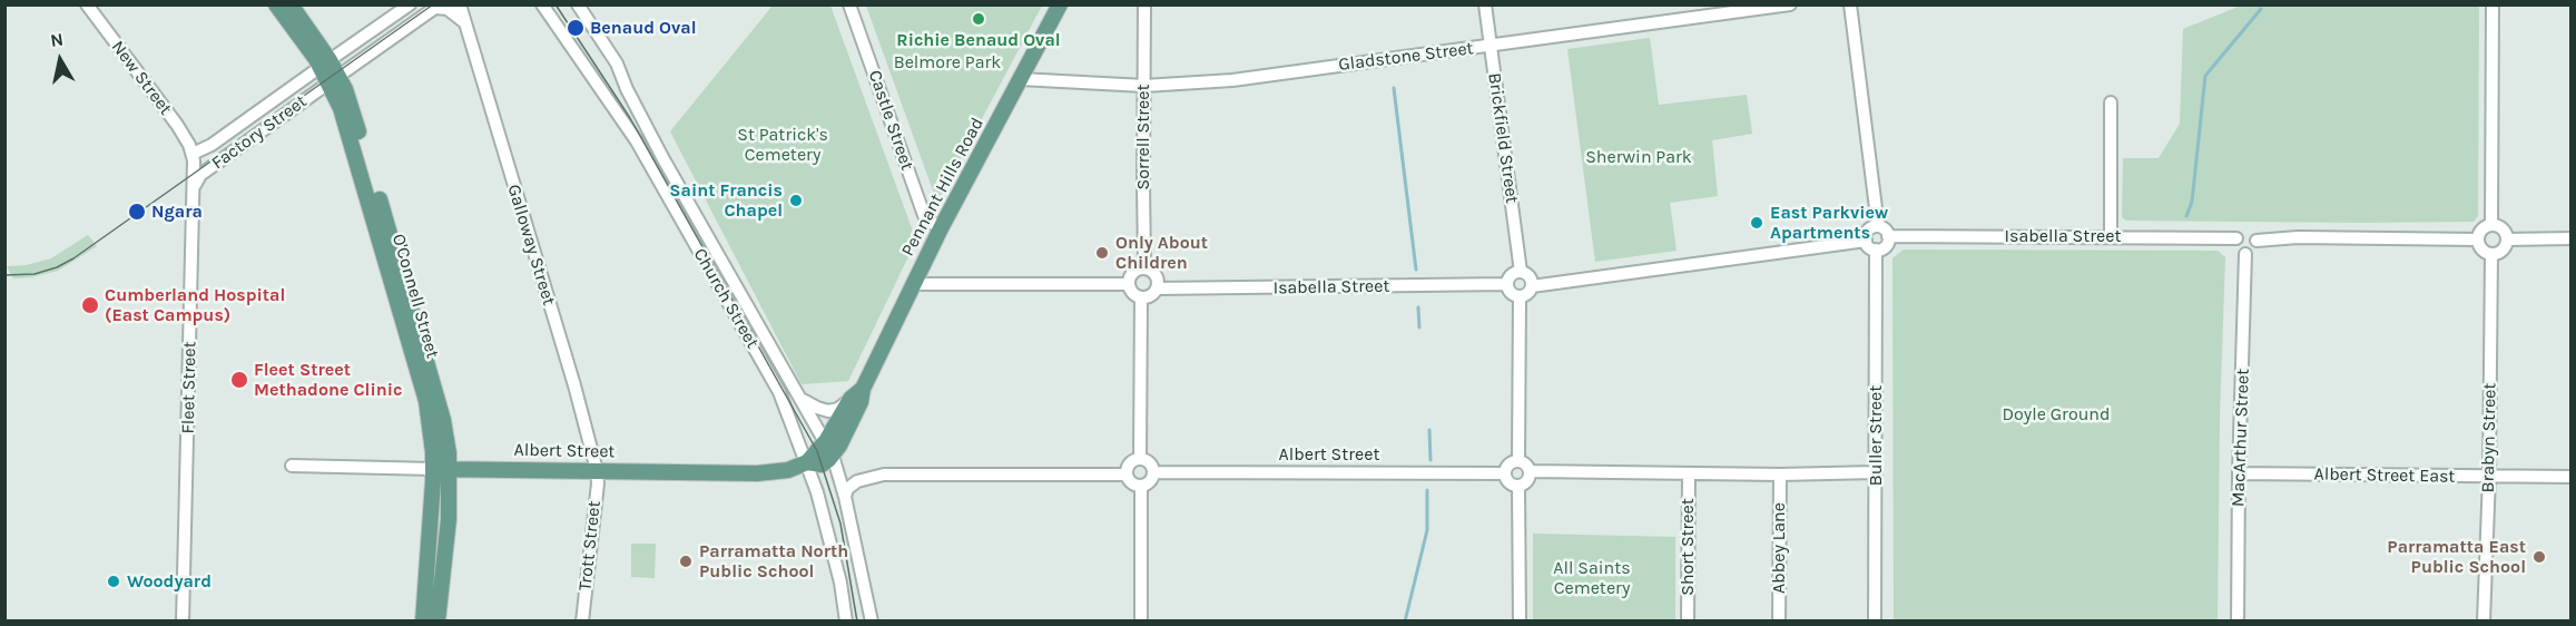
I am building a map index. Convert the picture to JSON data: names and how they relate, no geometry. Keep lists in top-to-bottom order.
{
  "streets": {
    "main road": ["Pennant Hills Road", "O'Connell Street", "Albert Street"],
    "street": [
      "Gladstone Street",
      "New Street",
      "Castle Street",
      "Factory Street",
      "Sorrell Street",
      "Brickfield Street",
      "Isabella Street",
      "Galloway Street",
      "Church Street",
      "Fleet Street",
      "Buller Street",
      "MacArthur Street",
      "Brabyn Street",
      "Albert Street East",
      "Trott Street",
      "Short Street",
      "Abbey Lane"
    ]
  },
  "crossings": [
    ["Gladstone Street", "Sorrell Street"],
    ["Gladstone Street", "Brickfield Street"],
    ["Gladstone Street", "Pennant Hills Road"],
    ["New Street", "Factory Street"],
    ["New Street", "Fleet Street"],
    ["Castle Street", "Pennant Hills Road"],
    ["Factory Street", "O'Connell Street"],
    ["Factory Street", "Fleet Street"],
    ["Sorrell Street", "Isabella Street"],
    ["Brickfield Street", "Isabella Street"],
    ["Pennant Hills Road", "Church Street"],
    ["Pennant Hills Road", "Albert Street"],
    ["Isabella Street", "Buller Street"],
    ["Isabella Street", "MacArthur Street"],
    ["Galloway Street", "Albert Street"],
    ["Galloway Street", "Trott Street"],
    ["O'Connell Street", "Albert Street"],
    ["Church Street", "Albert Street"],
    ["MacArthur Street", "Albert Street East"],
    ["Brabyn Street", "Albert Street East"],
    ["Albert Street", "Trott Street"]
  ],
  "parks": [
    "Belmore Park",
    "St Patrick's Cemetery",
    "Sherwin Park",
    "Doyle Ground",
    "All Saints Cemetery"
  ],
  "places": [
    "Richie Benaud Oval",
    "Benaud Oval",
    "Saint Francis Chapel",
    "Ngara",
    "East Parkview Apartments",
    "Only About Children",
    "Cumberland Hospital (East Campus)",
    "Fleet Street Methadone Clinic",
    "Parramatta East Public School",
    "Parramatta North Public School",
    "Woodyard"
  ],
  "north": "top"
}
